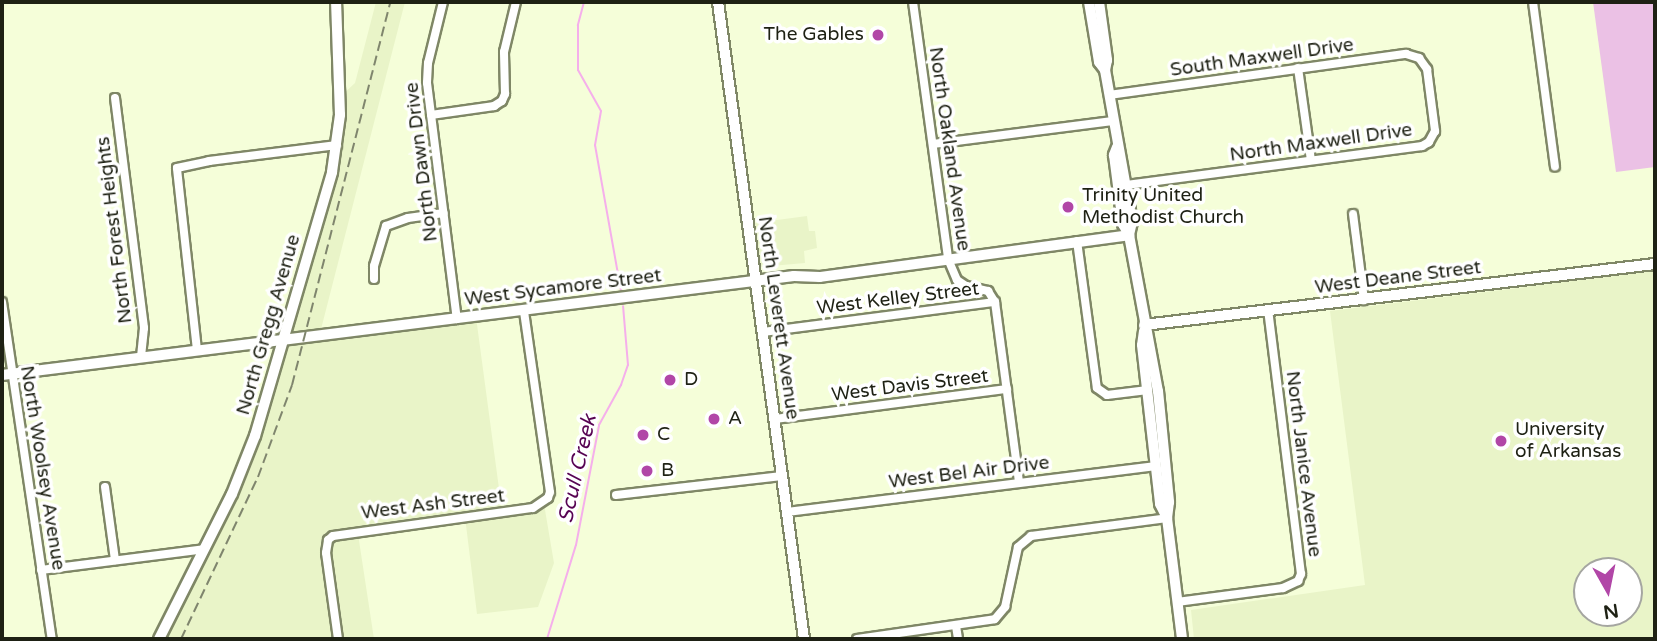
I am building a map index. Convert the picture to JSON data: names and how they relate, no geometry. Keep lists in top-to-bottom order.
{
  "streets": {
    "main road": ["North Gregg Avenue"],
    "street": [
      "South Maxwell Drive",
      "North Maxwell Drive",
      "North Oakland Avenue",
      "North Dawn Drive",
      "North Forest Heights",
      "West Deane Street",
      "West Sycamore Street",
      "West Kelley Street",
      "North Leverett Avenue",
      "West Davis Street",
      "North Janice Avenue",
      "North Woolsey Avenue",
      "West Bel Air Drive",
      "West Ash Street"
    ]
  },
  "crossings": [
    ["South Maxwell Drive", "North Maxwell Drive"],
    ["North Oakland Avenue", "West Sycamore Street"],
    ["North Oakland Avenue", "West Kelley Street"],
    ["North Dawn Drive", "West Sycamore Street"],
    ["North Forest Heights", "West Sycamore Street"],
    ["West Deane Street", "North Janice Avenue"],
    ["West Sycamore Street", "North Leverett Avenue"],
    ["West Sycamore Street", "North Gregg Avenue"],
    ["West Sycamore Street", "North Woolsey Avenue"],
    ["West Sycamore Street", "West Ash Street"],
    ["West Kelley Street", "North Leverett Avenue"],
    ["North Leverett Avenue", "West Davis Street"],
    ["North Leverett Avenue", "West Bel Air Drive"]
  ],
  "water": ["Scull Creek"],
  "places": [
    "The Gables",
    "Trinity United Methodist Church",
    "D",
    "A",
    "C",
    "University of Arkansas",
    "B"
  ],
  "north": "bottom"
}
